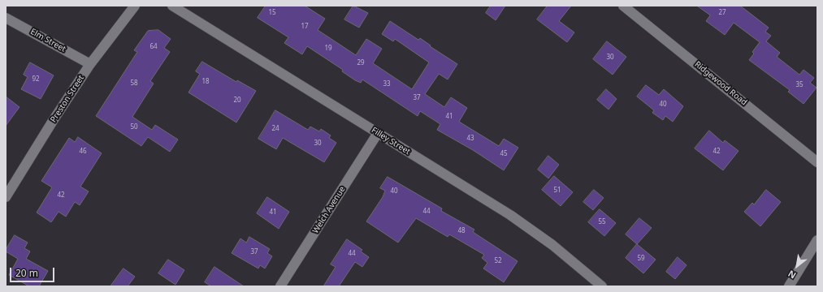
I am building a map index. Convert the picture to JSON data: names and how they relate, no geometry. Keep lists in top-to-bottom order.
{
  "streets": {
    "street": [
      "Elm Street",
      "Ridgewood Road",
      "Preston Street",
      "Filley Street",
      "Welch Avenue"
    ]
  },
  "crossings": [
    ["Elm Street", "Preston Street"],
    ["Filley Street", "Welch Avenue"]
  ],
  "house_numbers": [
    "15",
    "27",
    "17",
    "64",
    "19",
    "30",
    "29",
    "92",
    "18",
    "58",
    "33",
    "35",
    "37",
    "20",
    "40",
    "41",
    "50",
    "24",
    "43",
    "30",
    "46",
    "42",
    "45",
    "51",
    "40",
    "42",
    "44",
    "41",
    "55",
    "48",
    "37",
    "44",
    "59",
    "52"
  ],
  "scale_bar": "20 m",
  "north": "bottom left"
}
